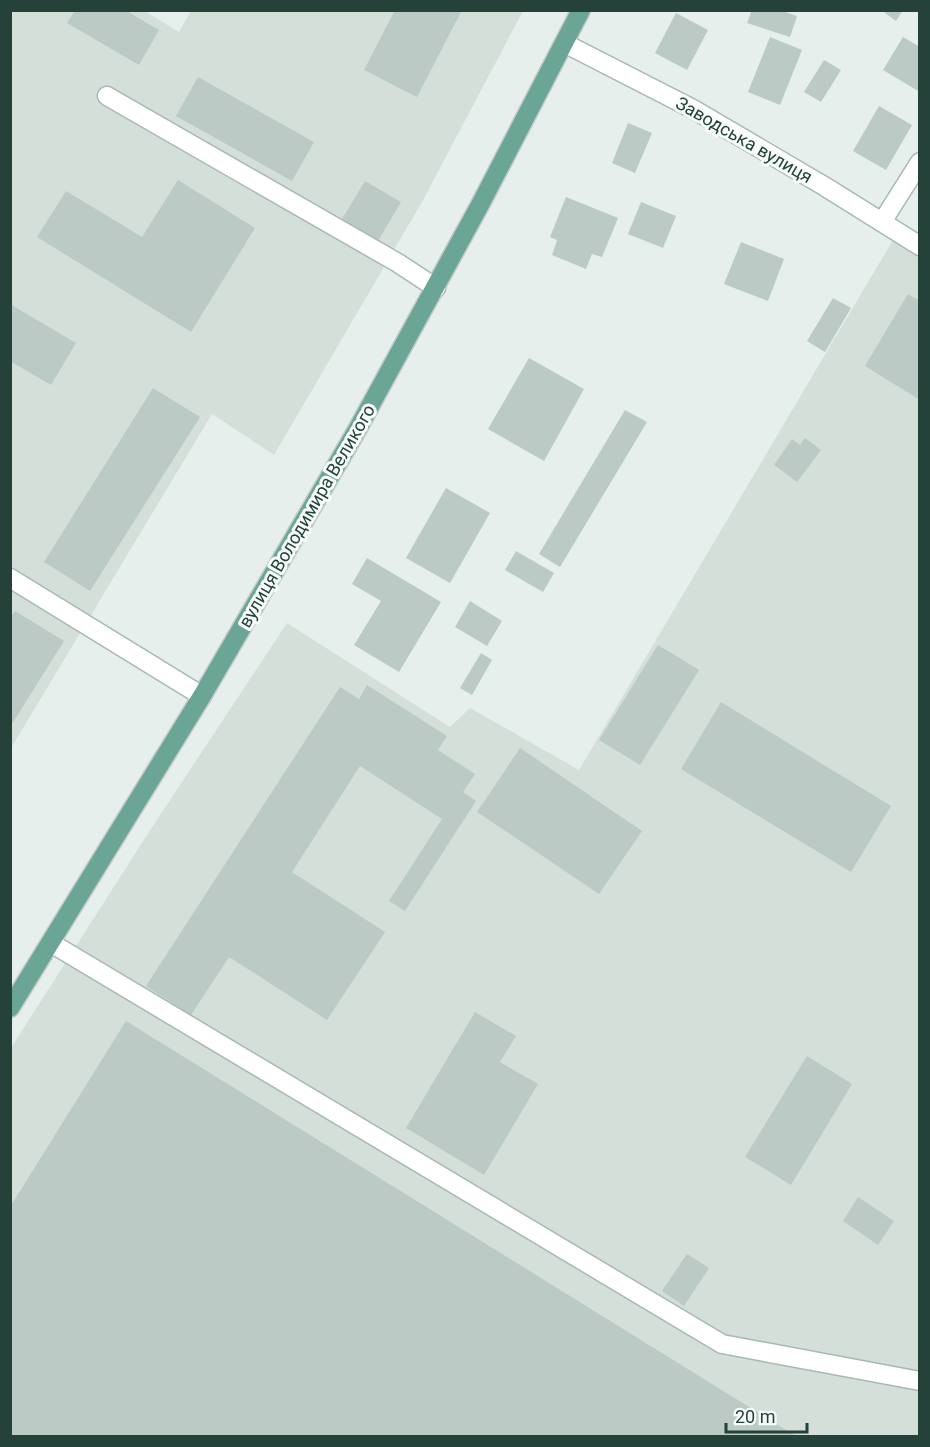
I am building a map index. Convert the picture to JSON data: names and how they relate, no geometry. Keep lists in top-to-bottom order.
{
  "streets": {
    "main road": ["вулиця Володимира Великого"],
    "street": ["Заводська вулиця"]
  },
  "crossings": [
    ["Заводська вулиця", "вулиця Володимира Великого"]
  ],
  "scale_bar": "20 m"
}
